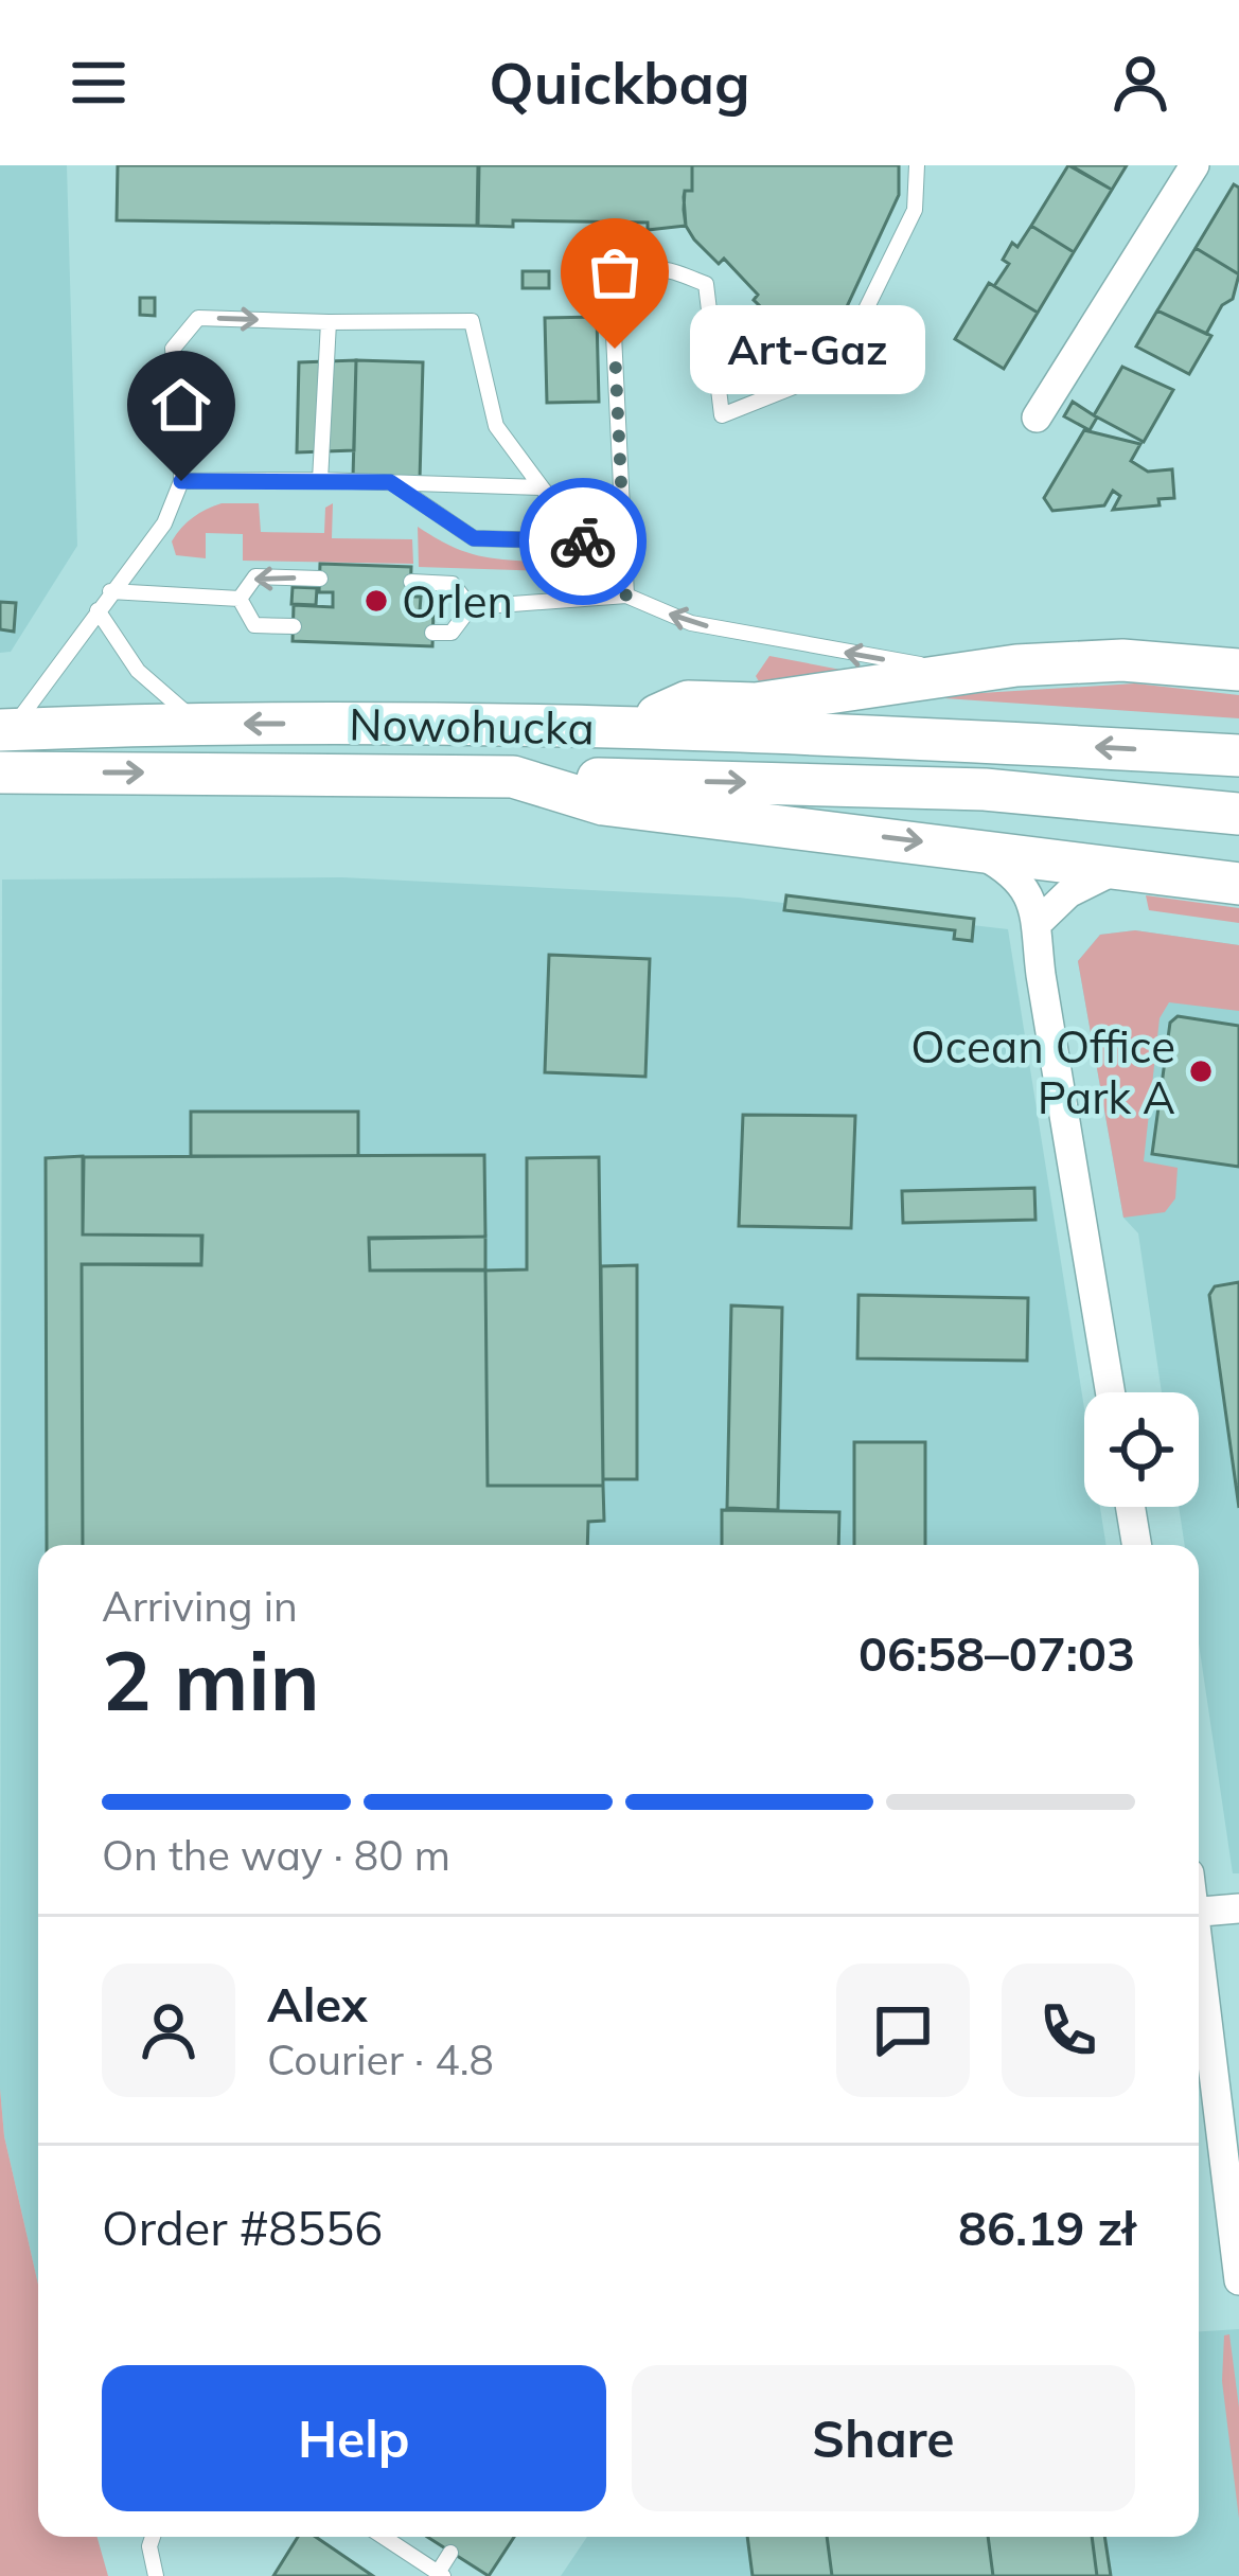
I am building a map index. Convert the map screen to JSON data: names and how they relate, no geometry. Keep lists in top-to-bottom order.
{
  "streets": {
    "main road": ["Nowohucka"]
  },
  "places": ["Art-Gaz", "Orlen", "Ocean Office Park A"],
  "page": {
    "header": "Quickbag",
    "bubble": "Art-Gaz",
    "heading": ["2 min", "Arriving in", "06:58–07:03"],
    "panel": [
      "Alex",
      "Courier · 4.8",
      "Order #8556",
      "86.19 zł"
    ],
    "bar": "On the way · 80 m",
    "buttons": ["Help", "Share"]
  }
}
